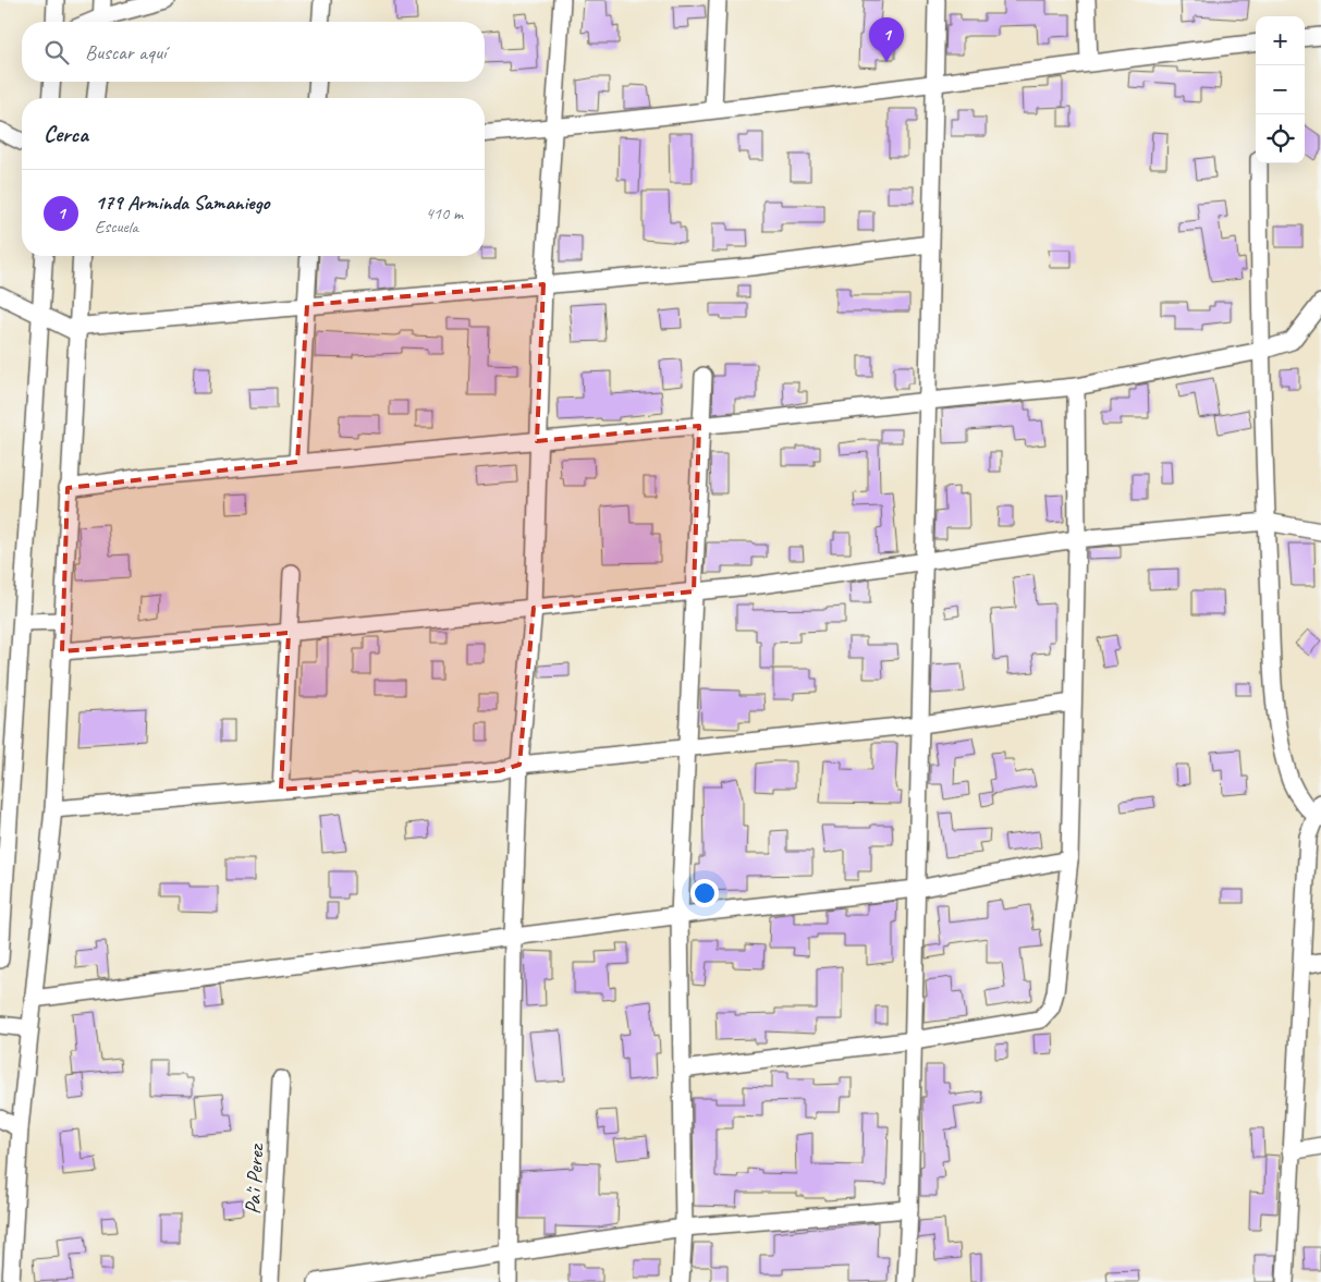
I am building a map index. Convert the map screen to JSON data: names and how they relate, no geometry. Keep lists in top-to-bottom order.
{
  "streets": {
    "street": ["Pa'i Perez"]
  },
  "page": {
    "map_buttons": ["+", "−"],
    "pins": "1",
    "search": "Buscar aquí",
    "heading": "Cerca",
    "list": [
      {
        "mark": "1",
        "name": "179 Arminda Samaniego",
        "note": "Escuela",
        "value": "410 m"
      }
    ]
  }
}
